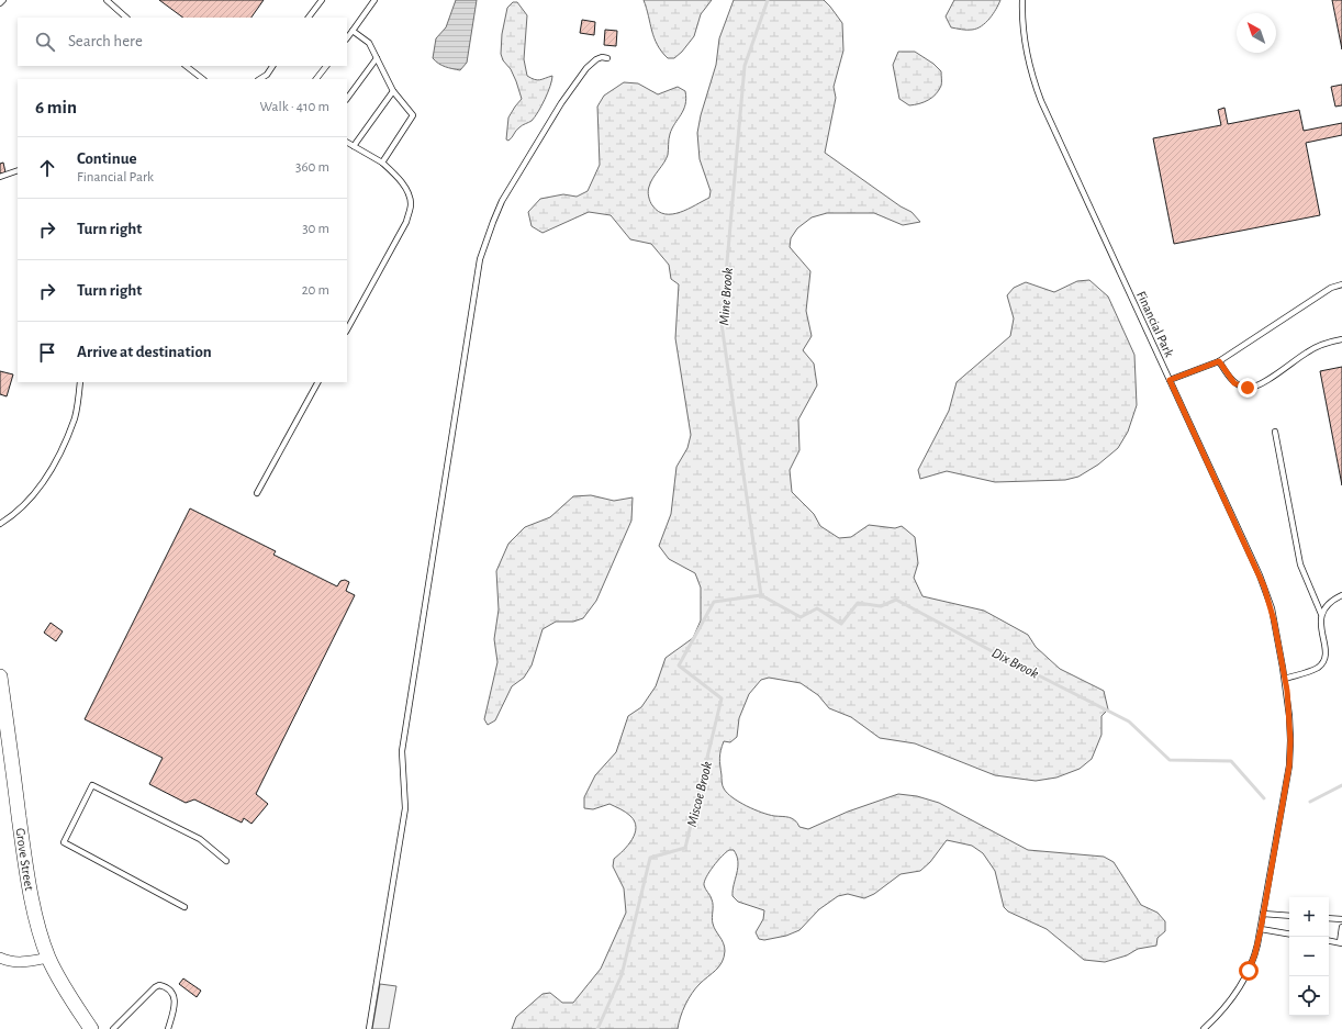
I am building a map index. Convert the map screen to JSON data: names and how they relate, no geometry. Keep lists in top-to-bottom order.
{
  "streets": {
    "main road": ["Grove Street"],
    "lane": ["Financial Park"]
  },
  "water": ["Mine Brook", "Dix Brook", "Miscoe Brook"],
  "north": "top left",
  "page": {
    "search": "Search here",
    "heading": ["6 min", "Walk · 410 m"],
    "list": [
      ["Continue", "Financial Park", "360 m"],
      ["Turn right", "30 m"],
      ["Turn right", "20 m"],
      "Arrive at destination"
    ],
    "map_buttons": ["+", "−"]
  }
}
